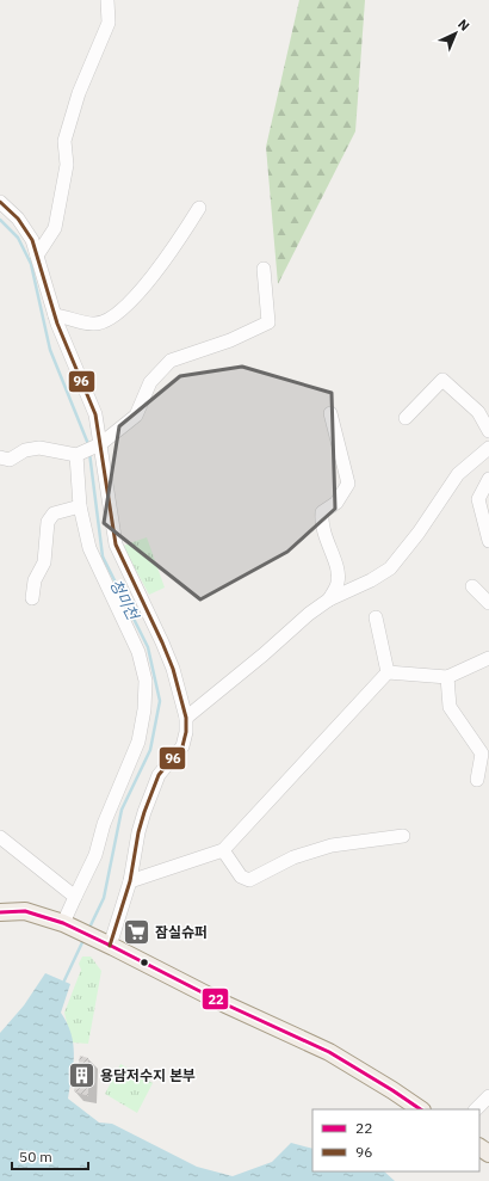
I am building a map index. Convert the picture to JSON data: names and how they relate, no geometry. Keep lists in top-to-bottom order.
{
  "water": ["청미천"],
  "places": {
    "supermarket": ["잠실슈퍼"],
    "building": ["용담저수지 본부"]
  },
  "lines": ["transit line 96", "transit line 22"],
  "legend": ["22", "96"],
  "scale_bar": "50 m",
  "north": "top right"
}
